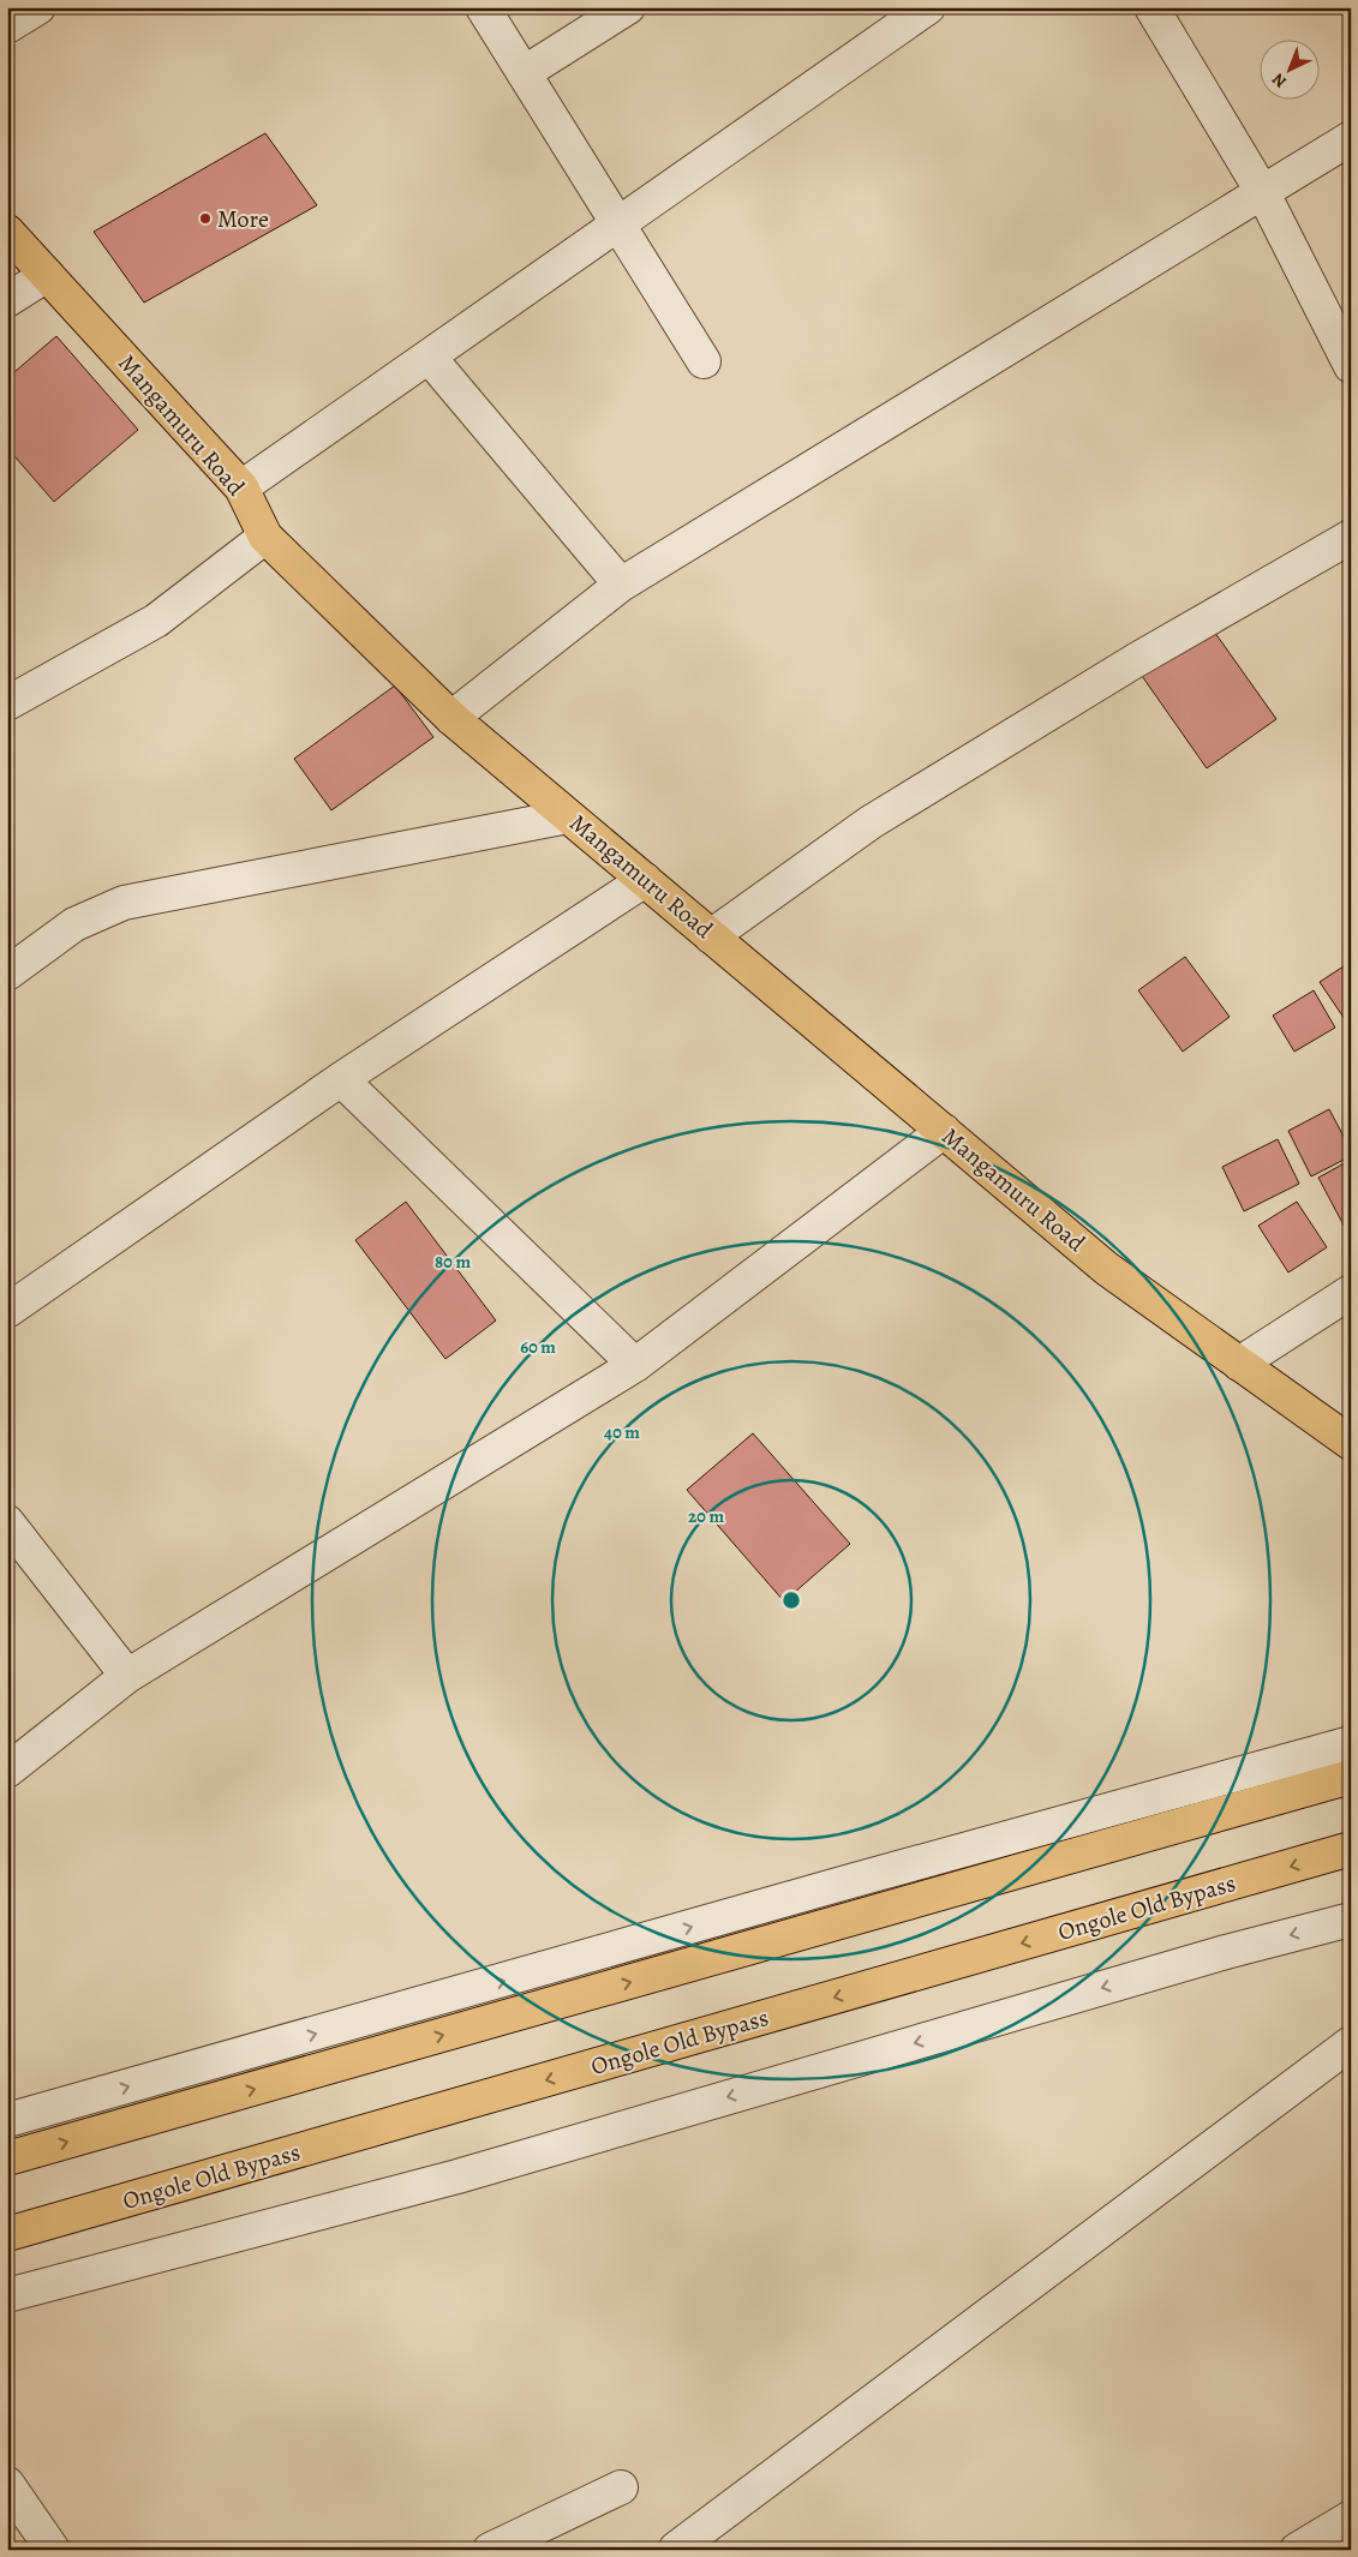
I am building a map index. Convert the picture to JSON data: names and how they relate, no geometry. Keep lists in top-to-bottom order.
{
  "streets": {
    "main road": ["Mangamuru Road", "Ongole Old Bypass"]
  },
  "places": ["More"],
  "north": "bottom left",
  "rings": [
    "80 m",
    "60 m",
    "40 m",
    "20 m"
  ]
}
